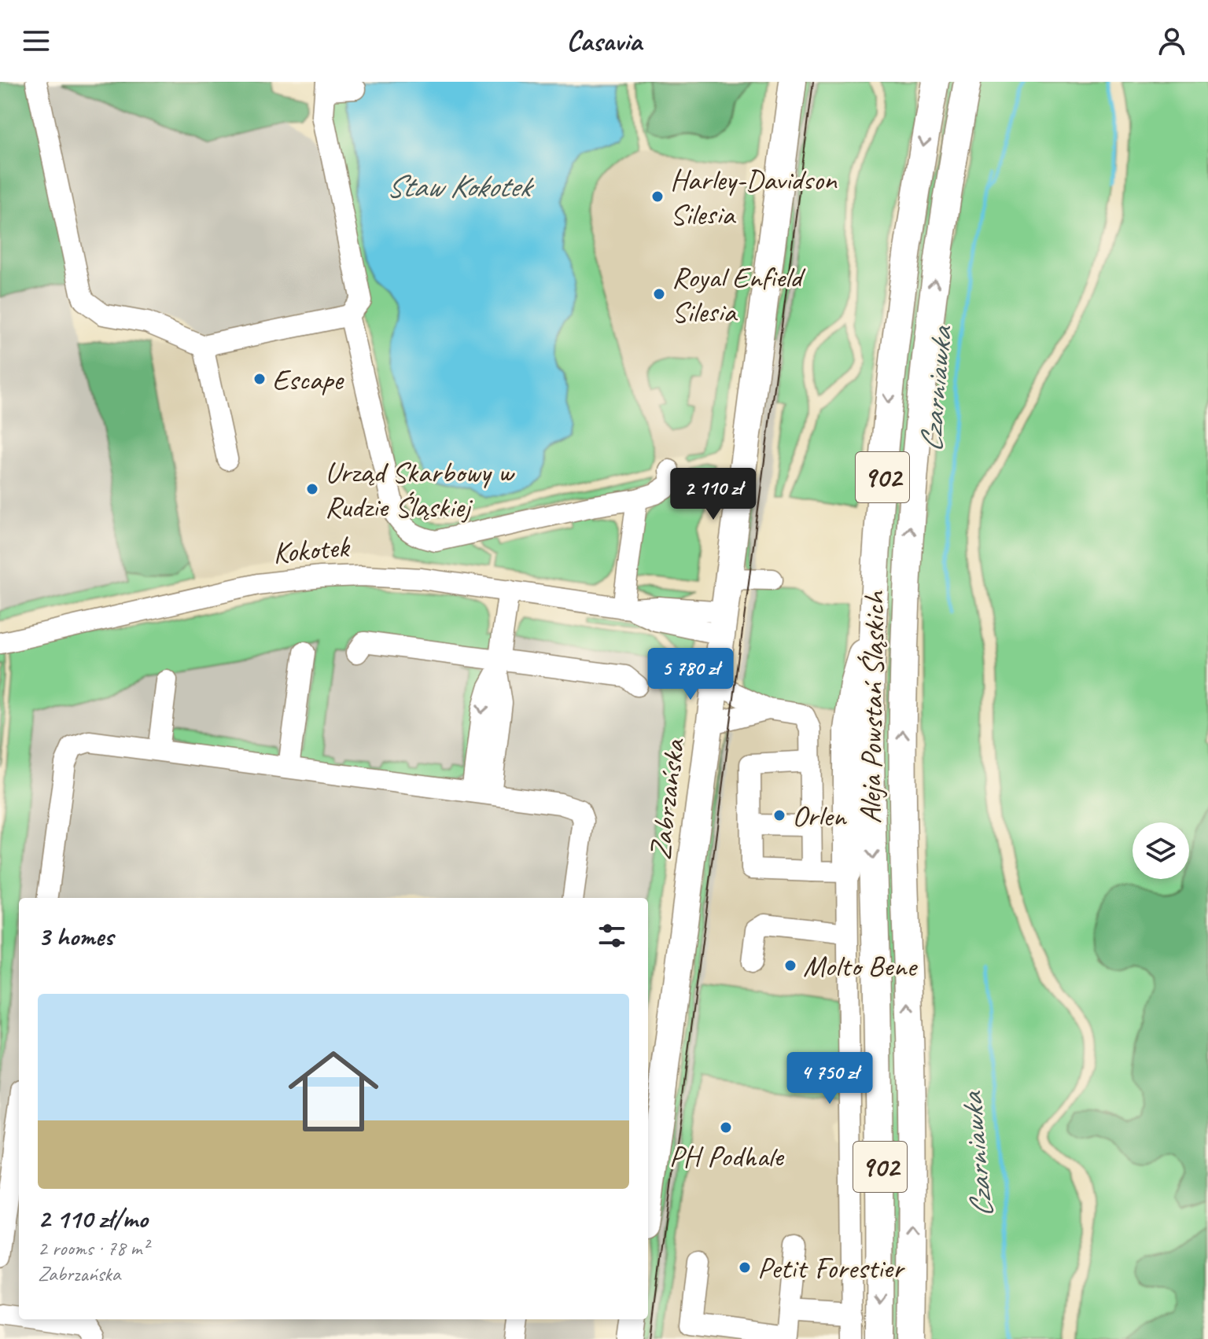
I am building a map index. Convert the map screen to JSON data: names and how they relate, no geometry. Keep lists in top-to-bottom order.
{
  "streets": {
    "main road": ["902", "Aleja Powstań Śląskich", "Zabrzańska"],
    "street": ["Kokotek"]
  },
  "crossings": [
    ["Kokotek", "Zabrzańska"]
  ],
  "water": ["Staw Kokotek", "Czarniawka"],
  "places": [
    "Harley-Davidson Silesia",
    "Royal Enfield Silesia",
    "Escape",
    "Urząd Skarbowy w Rudzie Śląskiej",
    "Orlen",
    "Molto Bene",
    "PH Podhale",
    "Petit Forestier"
  ],
  "page": {
    "header": "Casavia",
    "price": ["2 110 zł", "5 780 zł", "4 750 zł"],
    "heading": "3 homes",
    "list": [
      {
        "name": "2 110 zł/mo",
        "note": "2 rooms · 78 m² · Zabrzańska"
      }
    ]
  }
}
